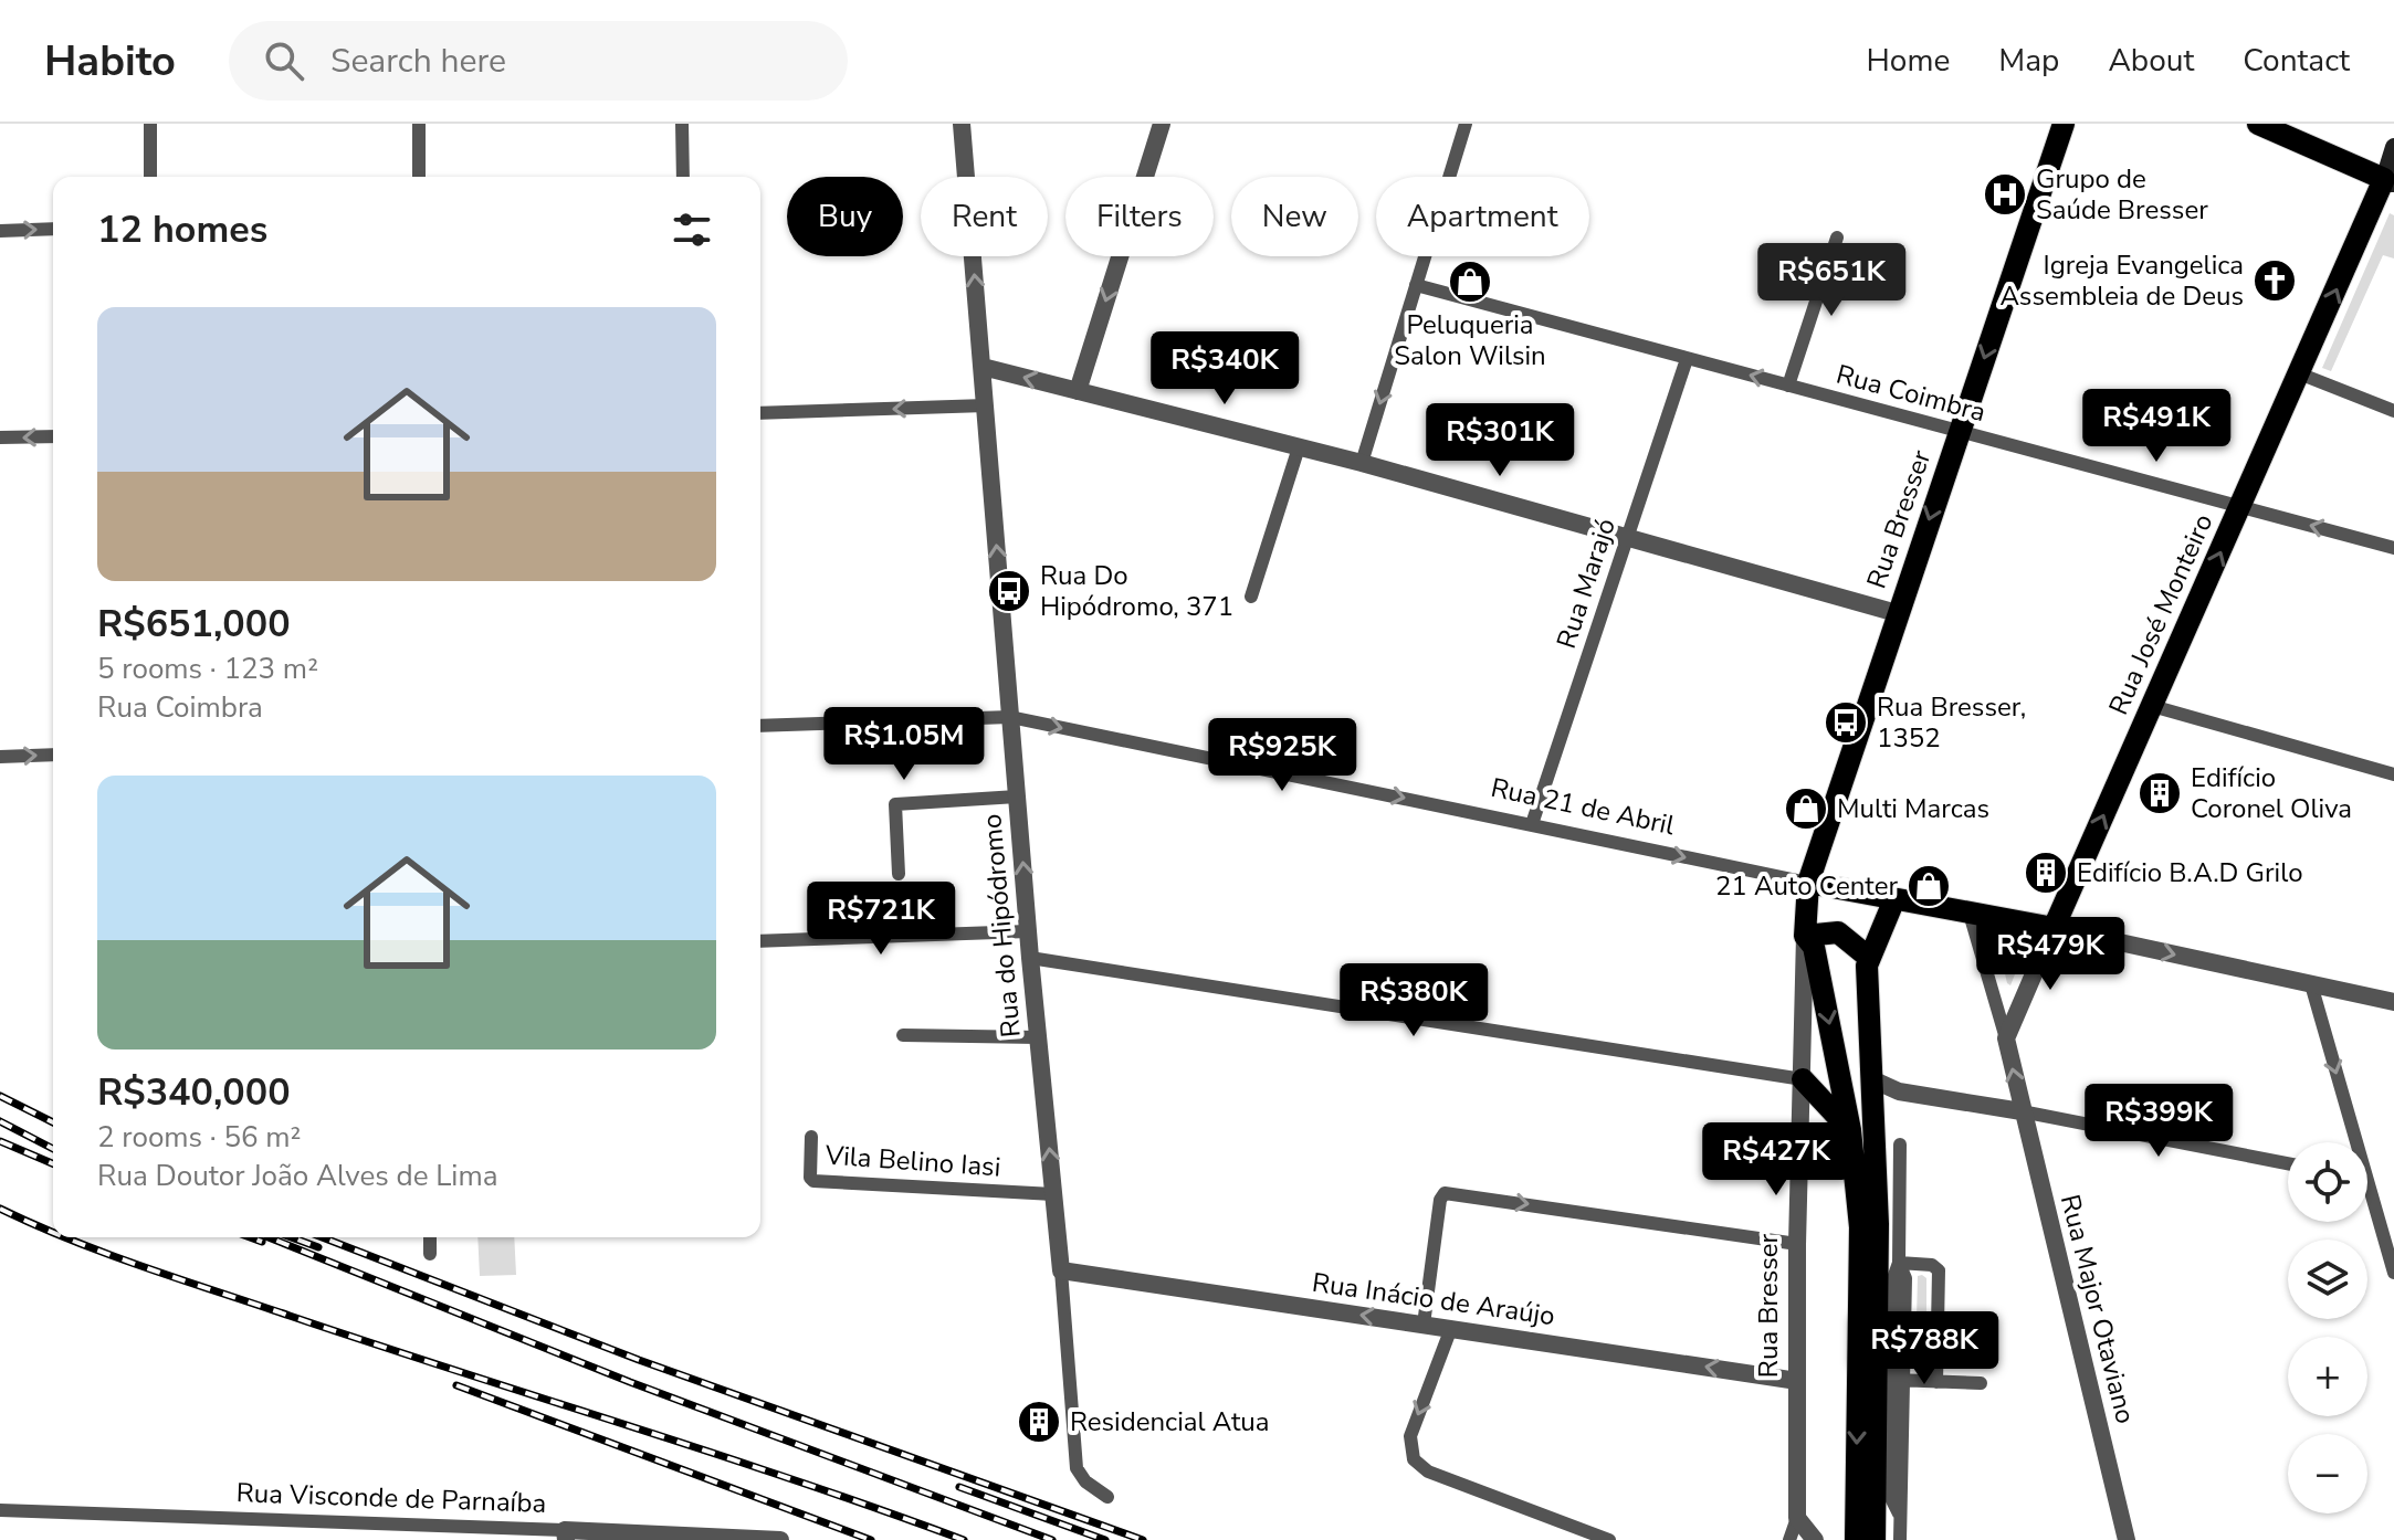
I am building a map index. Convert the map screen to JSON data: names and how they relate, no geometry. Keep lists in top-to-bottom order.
{
  "streets": {
    "main road": ["Rua Bresser", "Rua José Monteiro", "Rua 21 de Abril"],
    "street": [
      "Rua Coimbra",
      "Rua Marajó",
      "Rua do Hipódromo",
      "Vila Belino Iasi",
      "Rua Inácio de Araújo",
      "Rua Major Otaviano",
      "Rua Visconde de Parnaíba"
    ]
  },
  "crossings": [
    ["Rua Coimbra", "Rua Bresser"],
    ["Rua Coimbra", "Rua Marajó"],
    ["Rua Coimbra", "Rua José Monteiro"],
    ["Rua Bresser", "Rua 21 de Abril"],
    ["Rua Bresser", "Rua Inácio de Araújo"],
    ["Rua Marajó", "Rua 21 de Abril"],
    ["Rua José Monteiro", "Rua 21 de Abril"],
    ["Rua 21 de Abril", "Rua do Hipódromo"],
    ["Rua 21 de Abril", "Rua Major Otaviano"],
    ["Rua do Hipódromo", "Vila Belino Iasi"],
    ["Rua do Hipódromo", "Rua Inácio de Araújo"]
  ],
  "one_way": [
    "Rua José Monteiro",
    "Rua 21 de Abril",
    "Rua do Hipódromo",
    "Rua Inácio de Araújo"
  ],
  "places": {
    "hospital": ["Grupo de Saúde Bresser"],
    "church": ["Igreja Evangelica Assembleia de Deus"],
    "shop": ["Peluqueria Salon Wilsin", "Multi Marcas", "21 Auto Center"],
    "bus stop": ["Rua Do Hipódromo, 371", "Rua Bresser, 1352"],
    "building": ["Edifício Coronel Oliva", "Edifício B.A.D Grilo", "Residencial Atua"]
  },
  "page": {
    "header": "Habito",
    "search": "Search here",
    "nav": [
      "Home",
      "Map",
      "About",
      "Contact"
    ],
    "chip": [
      "Buy",
      "Rent",
      "Filters",
      "New",
      "Apartment"
    ],
    "heading": "12 homes",
    "price": [
      "R$651K",
      "R$340K",
      "R$491K",
      "R$301K",
      "R$1.05M",
      "R$925K",
      "R$721K",
      "R$479K",
      "R$380K",
      "R$399K",
      "R$427K",
      "R$788K"
    ],
    "list": [
      {
        "name": "R$651,000",
        "note": "5 rooms · 123 m² · Rua Coimbra"
      },
      {
        "name": "R$340,000",
        "note": "2 rooms · 56 m² · Rua Doutor João Alves de Lima"
      }
    ],
    "map_buttons": ["+", "−"]
  }
}
